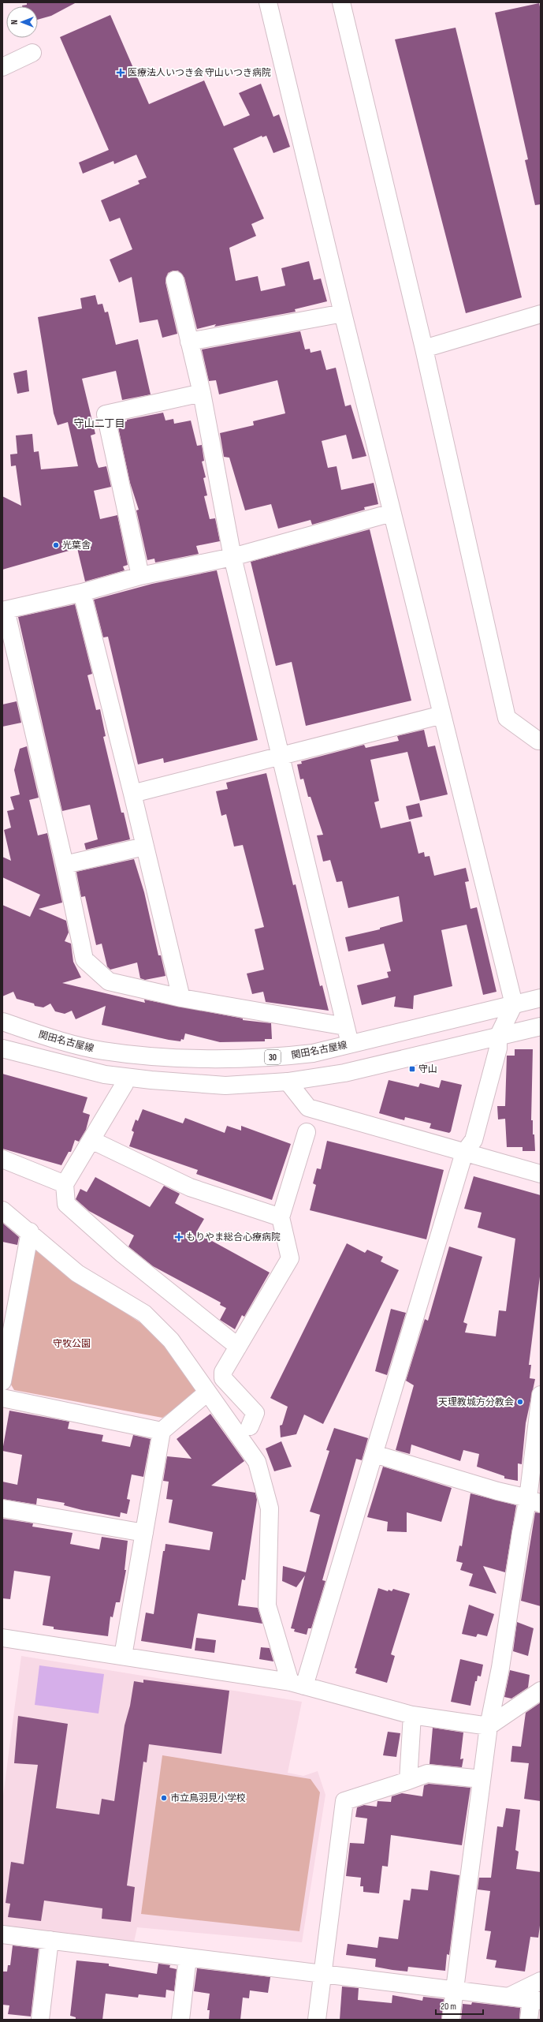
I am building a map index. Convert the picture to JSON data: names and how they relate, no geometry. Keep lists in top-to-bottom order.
{
  "streets": {
    "street": ["関田名古屋線", "30"]
  },
  "districts": ["守山二丁目"],
  "parks": ["守牧公園"],
  "places": {
    "health": ["医療法人いつき会 守山いつき病院", "もりやま総合心療病院"],
    "other": ["光葉舎", "天理教城方分教会", "市立鳥羽見小学校"],
    "transit": ["守山"]
  },
  "scale_bar": "20 m",
  "north": "left"
}
